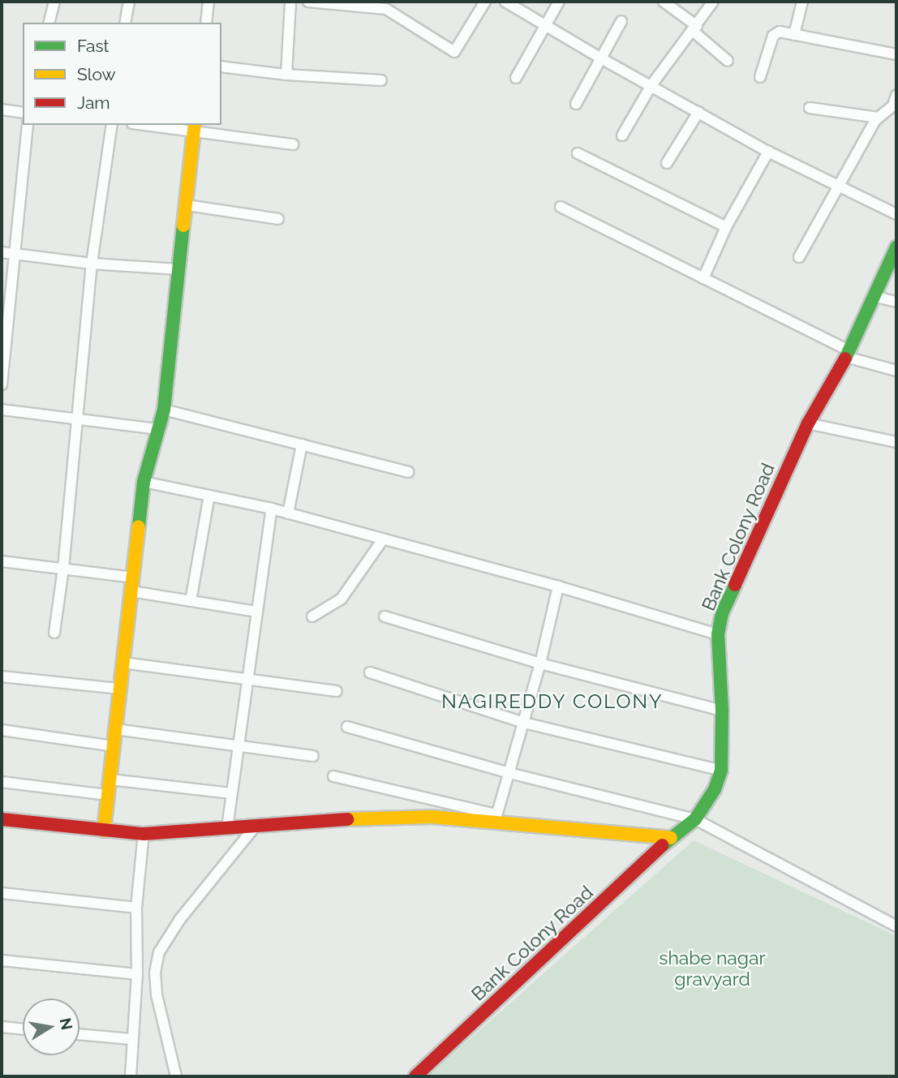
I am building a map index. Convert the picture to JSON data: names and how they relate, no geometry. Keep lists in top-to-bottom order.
{
  "streets": {
    "street": ["Bank Colony Road"]
  },
  "districts": ["NAGIREDDY COLONY"],
  "parks": ["shabe nagar gravyard"],
  "legend": ["Fast", "Slow", "Jam"],
  "north": "right"
}
